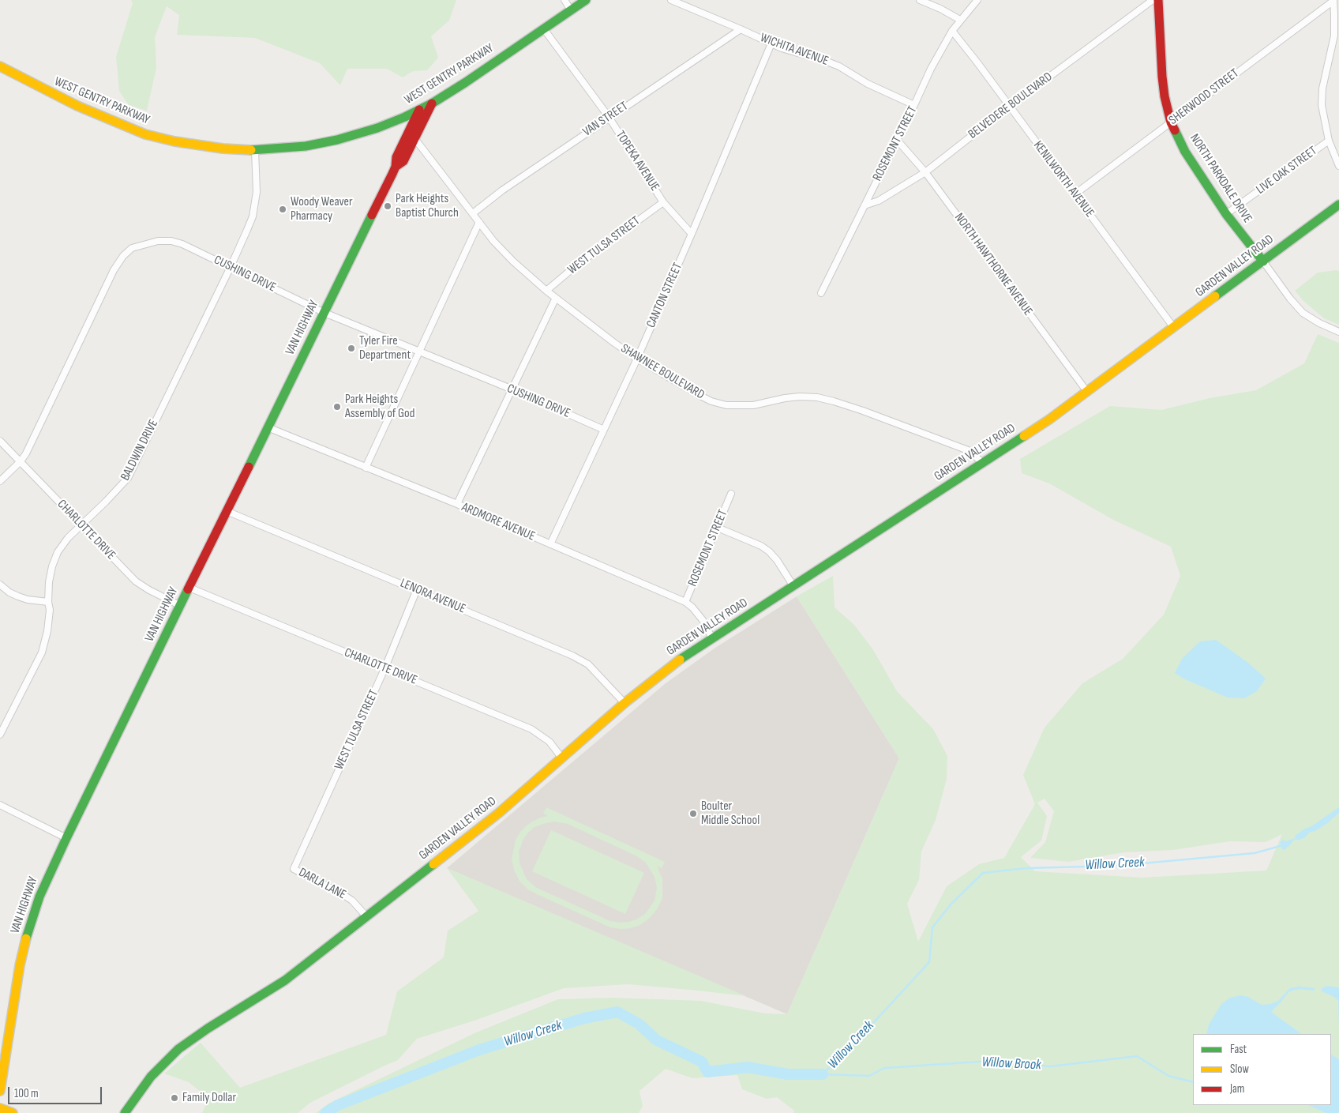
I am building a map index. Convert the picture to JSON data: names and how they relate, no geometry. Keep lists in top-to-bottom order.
{
  "streets": {
    "main road": [
      "WEST GENTRY PARKWAY",
      "NORTH PARKDALE DRIVE",
      "GARDEN VALLEY ROAD",
      "VAN HIGHWAY"
    ],
    "street": [
      "WICHITA AVENUE",
      "SHERWOOD STREET",
      "BELVEDERE BOULEVARD",
      "VAN STREET",
      "ROSEMONT STREET",
      "TOPEKA AVENUE",
      "LIVE OAK STREET",
      "KENILWORTH AVENUE",
      "WEST TULSA STREET",
      "NORTH HAWTHORNE AVENUE",
      "CUSHING DRIVE",
      "CANTON STREET",
      "SHAWNEE BOULEVARD",
      "BALDWIN DRIVE",
      "ARDMORE AVENUE",
      "CHARLOTTE DRIVE",
      "LENORA AVENUE",
      "DARLA LANE"
    ]
  },
  "crossings": [
    ["WICHITA AVENUE", "VAN STREET"],
    ["WICHITA AVENUE", "ROSEMONT STREET"],
    ["WICHITA AVENUE", "CANTON STREET"],
    ["WEST GENTRY PARKWAY", "TOPEKA AVENUE"],
    ["WEST GENTRY PARKWAY", "VAN HIGHWAY"],
    ["WEST GENTRY PARKWAY", "BALDWIN DRIVE"],
    ["SHERWOOD STREET", "NORTH PARKDALE DRIVE"],
    ["SHERWOOD STREET", "KENILWORTH AVENUE"],
    ["BELVEDERE BOULEVARD", "ROSEMONT STREET"],
    ["BELVEDERE BOULEVARD", "KENILWORTH AVENUE"],
    ["BELVEDERE BOULEVARD", "NORTH HAWTHORNE AVENUE"],
    ["VAN STREET", "TOPEKA AVENUE"],
    ["VAN STREET", "SHAWNEE BOULEVARD"],
    ["ROSEMONT STREET", "KENILWORTH AVENUE"],
    ["ROSEMONT STREET", "NORTH HAWTHORNE AVENUE"],
    ["ROSEMONT STREET", "ARDMORE AVENUE"],
    ["TOPEKA AVENUE", "WEST TULSA STREET"],
    ["TOPEKA AVENUE", "CANTON STREET"],
    ["LIVE OAK STREET", "NORTH PARKDALE DRIVE"],
    ["NORTH PARKDALE DRIVE", "GARDEN VALLEY ROAD"],
    ["KENILWORTH AVENUE", "GARDEN VALLEY ROAD"],
    ["WEST TULSA STREET", "SHAWNEE BOULEVARD"],
    ["WEST TULSA STREET", "CHARLOTTE DRIVE"],
    ["WEST TULSA STREET", "LENORA AVENUE"],
    ["WEST TULSA STREET", "DARLA LANE"],
    ["NORTH HAWTHORNE AVENUE", "GARDEN VALLEY ROAD"],
    ["GARDEN VALLEY ROAD", "SHAWNEE BOULEVARD"],
    ["GARDEN VALLEY ROAD", "ARDMORE AVENUE"],
    ["GARDEN VALLEY ROAD", "CHARLOTTE DRIVE"],
    ["GARDEN VALLEY ROAD", "LENORA AVENUE"],
    ["GARDEN VALLEY ROAD", "DARLA LANE"],
    ["CUSHING DRIVE", "CANTON STREET"],
    ["CUSHING DRIVE", "VAN HIGHWAY"],
    ["CUSHING DRIVE", "BALDWIN DRIVE"],
    ["CUSHING DRIVE", "CHARLOTTE DRIVE"],
    ["CANTON STREET", "SHAWNEE BOULEVARD"],
    ["CANTON STREET", "ARDMORE AVENUE"],
    ["VAN HIGHWAY", "SHAWNEE BOULEVARD"],
    ["VAN HIGHWAY", "ARDMORE AVENUE"],
    ["VAN HIGHWAY", "CHARLOTTE DRIVE"],
    ["VAN HIGHWAY", "LENORA AVENUE"],
    ["BALDWIN DRIVE", "CHARLOTTE DRIVE"]
  ],
  "water": ["Willow Creek", "Willow Brook"],
  "places": [
    "Park Heights Baptist Church",
    "Woody Weaver Pharmacy",
    "Tyler Fire Department",
    "Park Heights Assembly of God",
    "Boulter Middle School",
    "Family Dollar"
  ],
  "legend": ["Fast", "Slow", "Jam"],
  "scale_bar": "100 m"
}
